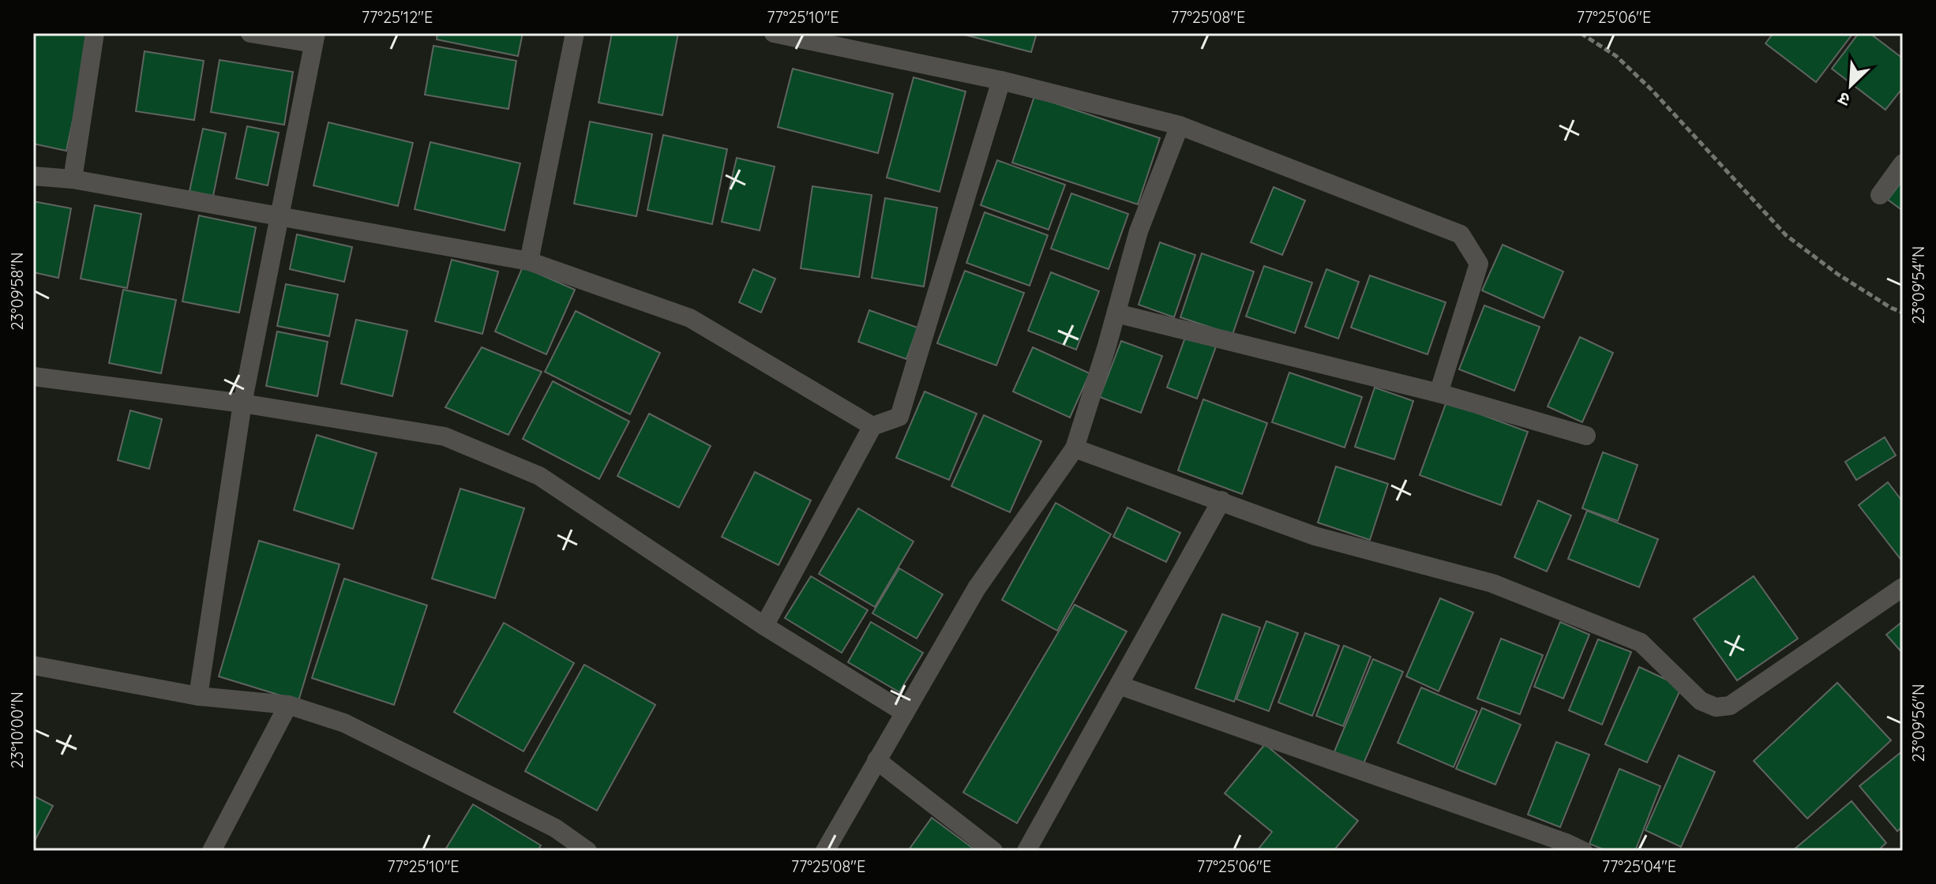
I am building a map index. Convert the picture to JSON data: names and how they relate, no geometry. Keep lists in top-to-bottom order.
{
  "north": "bottom left",
  "coordinates": [
    "77°25'12\"E",
    "77°25'10\"E",
    "77°25'08\"E",
    "77°25'06\"E",
    "23°09'54\"N",
    "23°09'58\"N",
    "23°09'56\"N",
    "23°10'00\"N",
    "77°25'04\"E"
  ]
}
